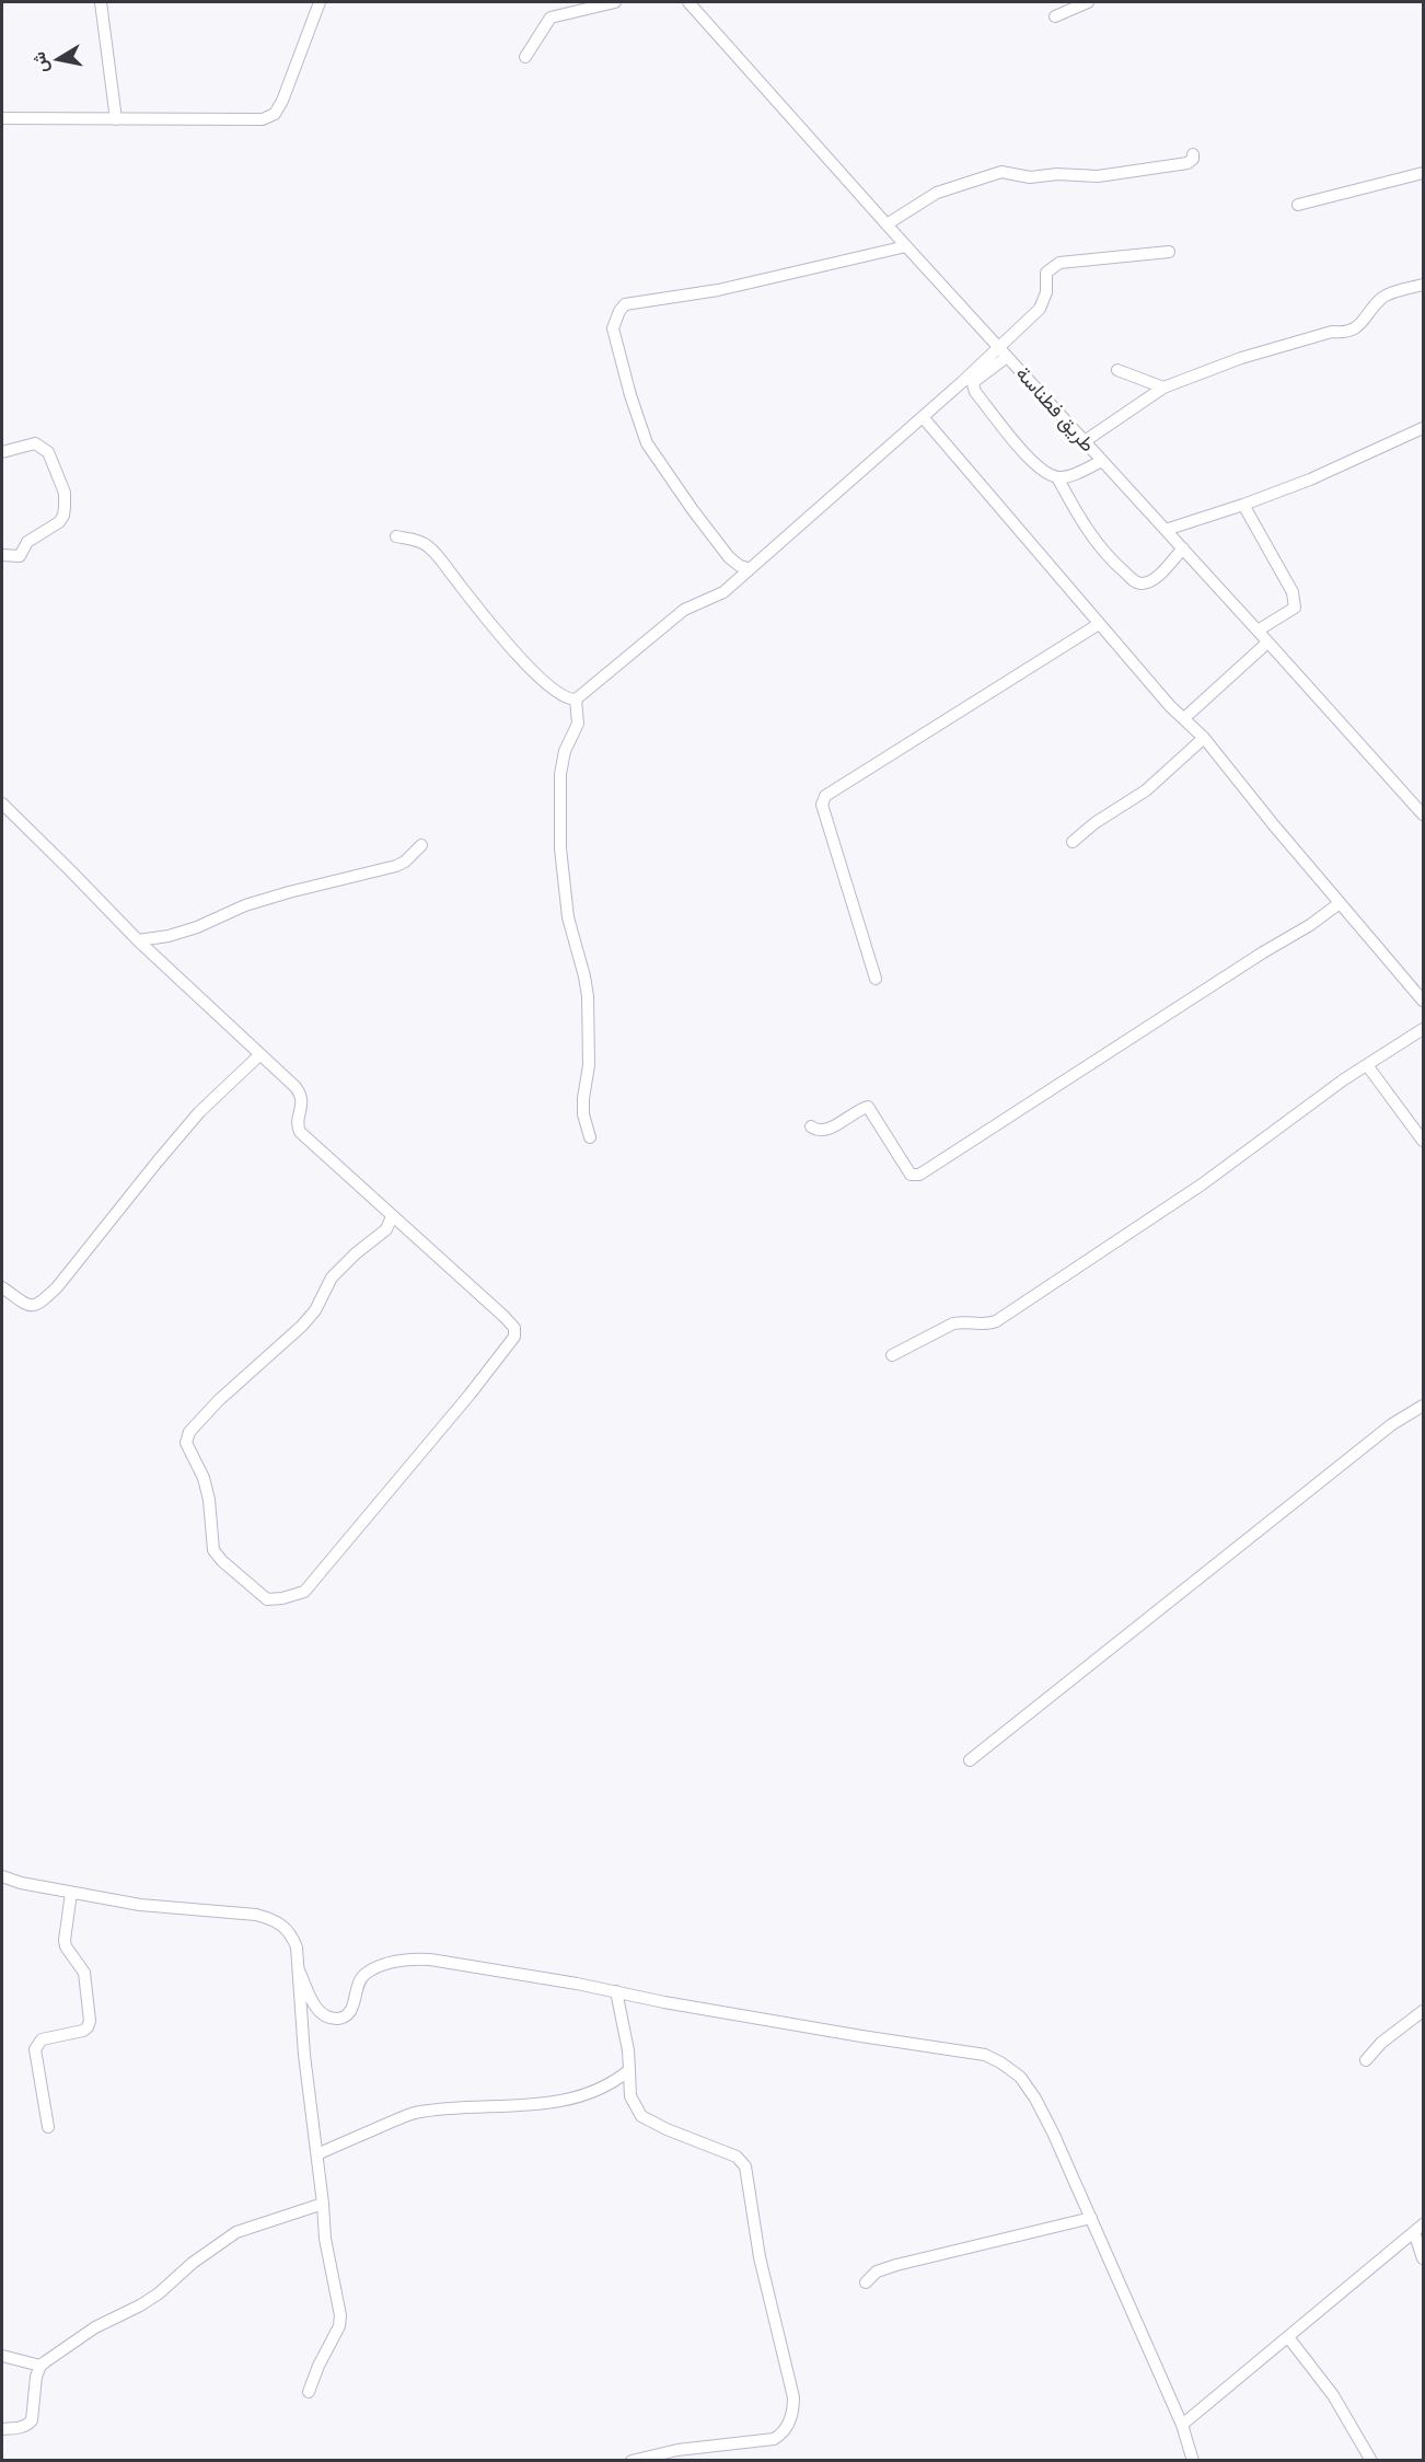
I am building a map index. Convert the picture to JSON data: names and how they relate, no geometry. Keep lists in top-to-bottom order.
{
  "streets": {
    "street": ["طريق فطناسة"]
  },
  "north": "left"
}
